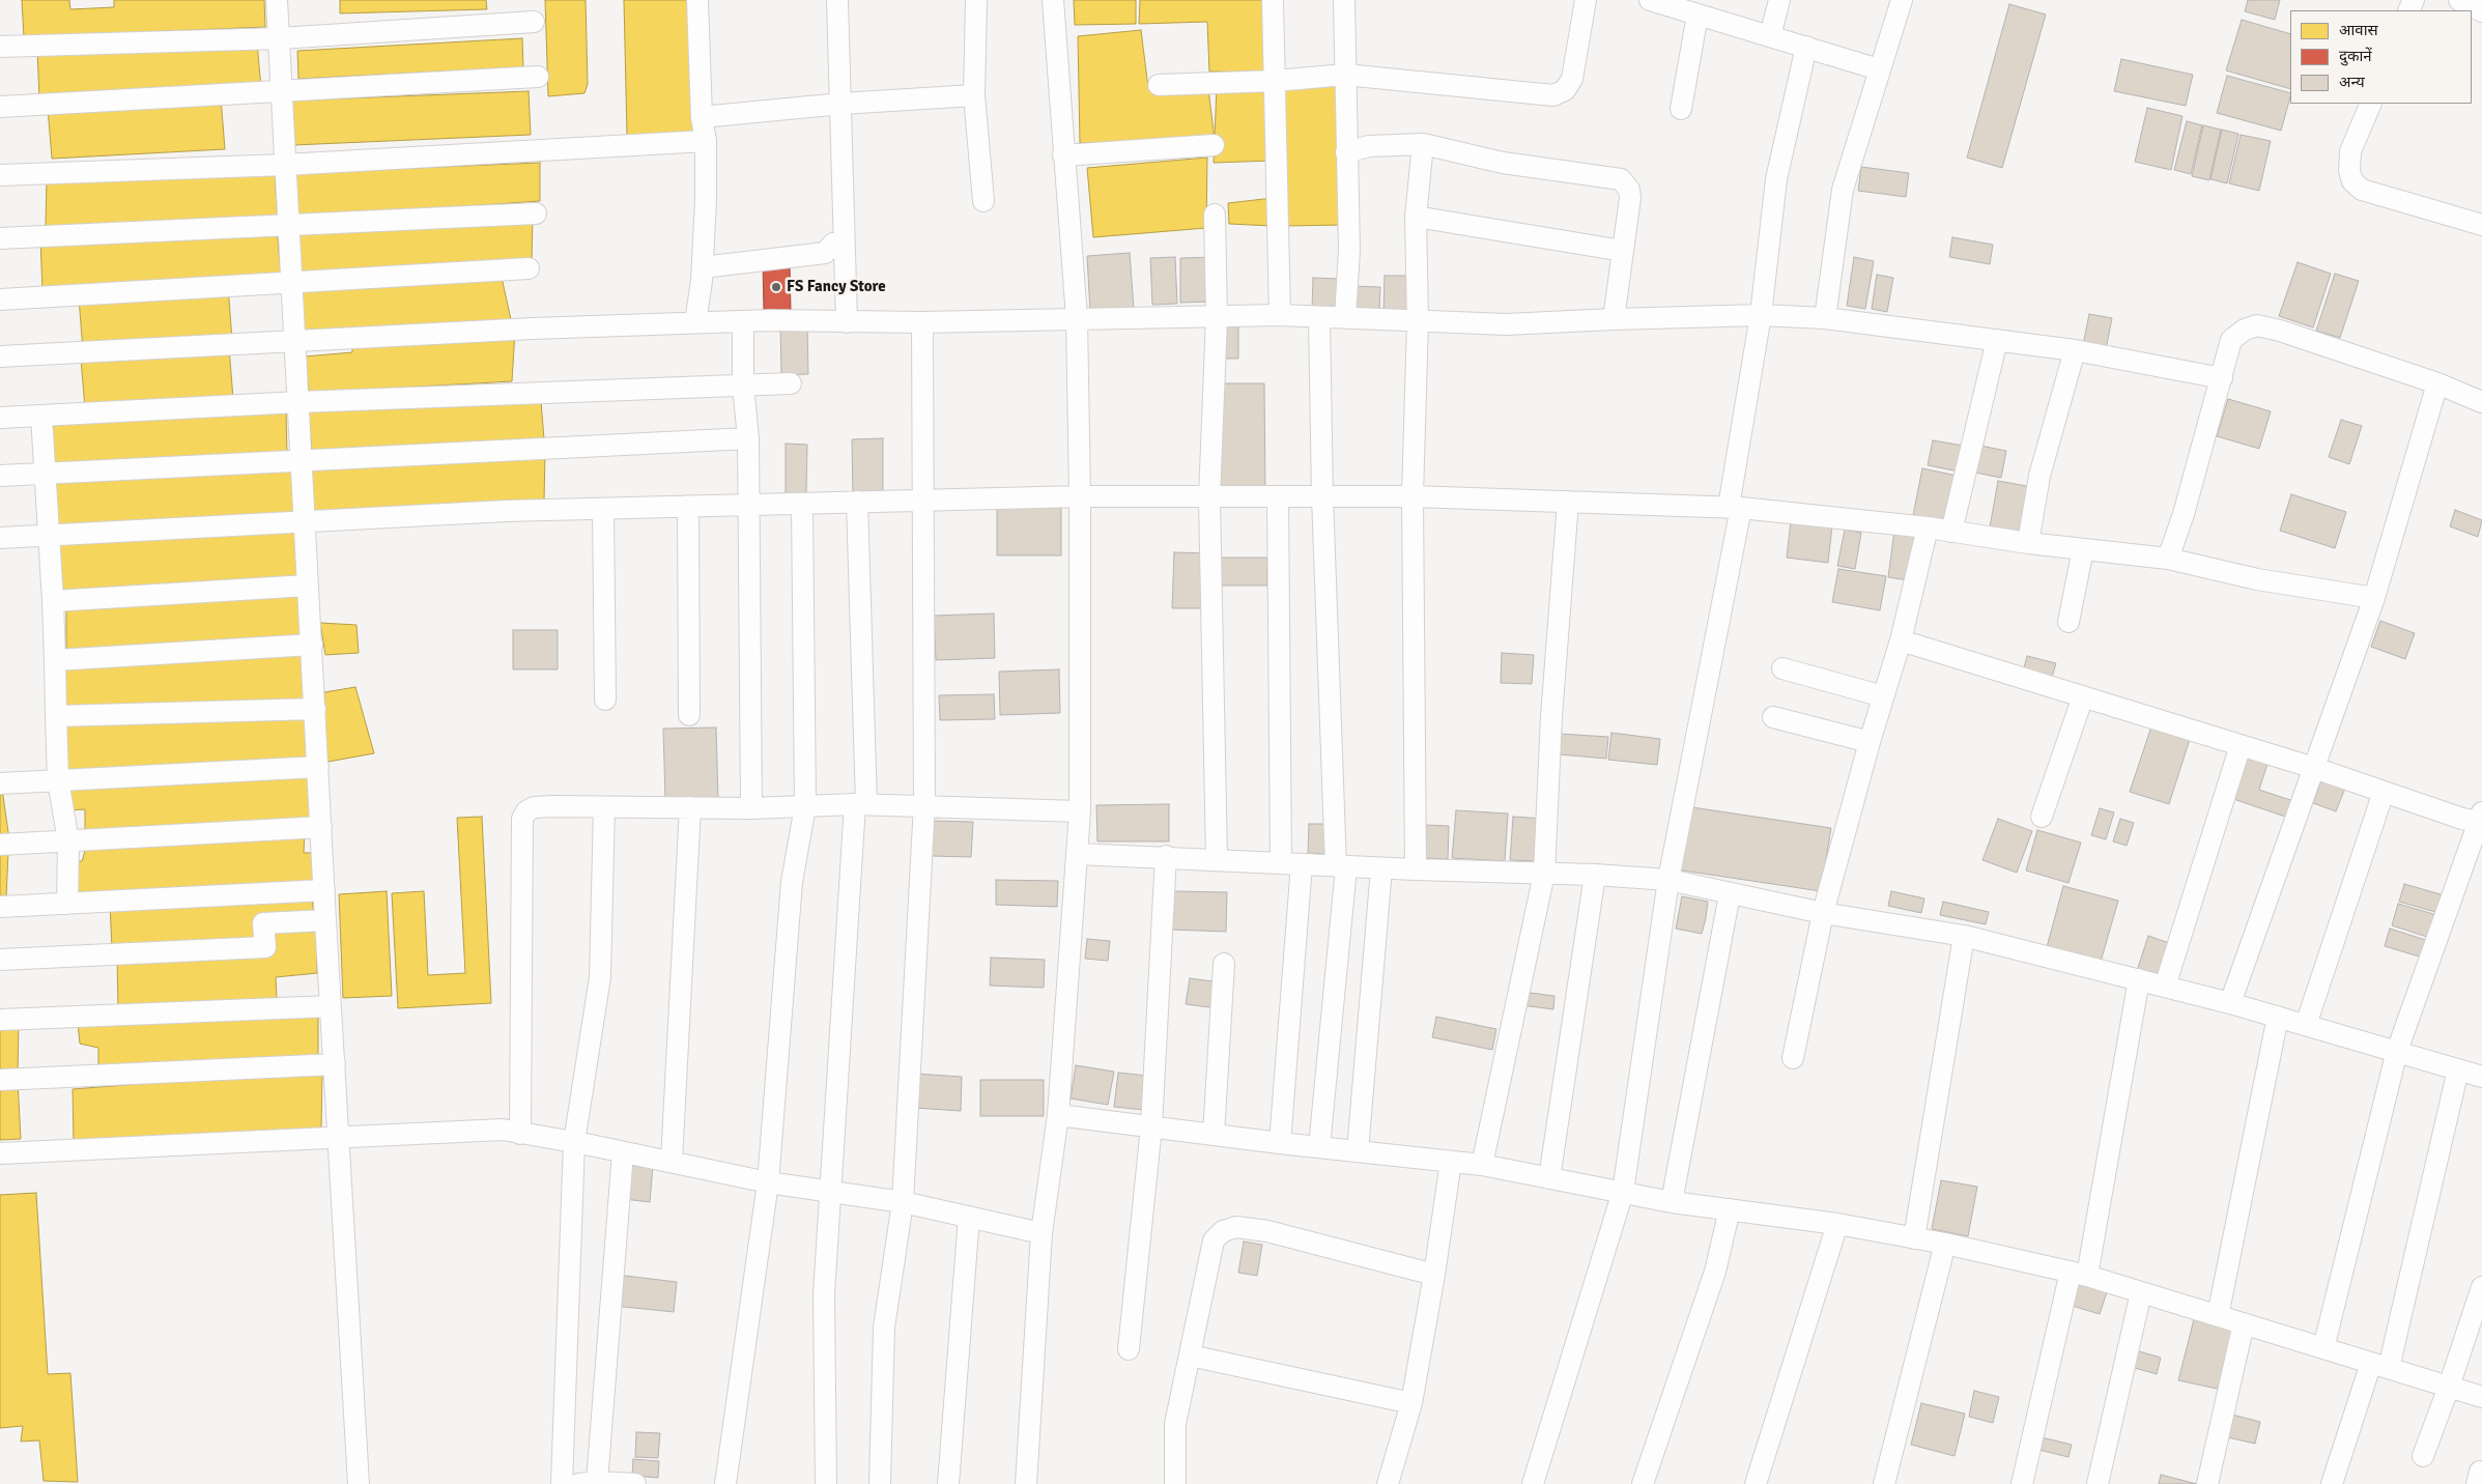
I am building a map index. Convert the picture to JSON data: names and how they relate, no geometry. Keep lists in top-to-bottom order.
{
  "places": ["FS Fancy Store"],
  "legend": ["आवास", "दुकानें", "अन्य"]
}
